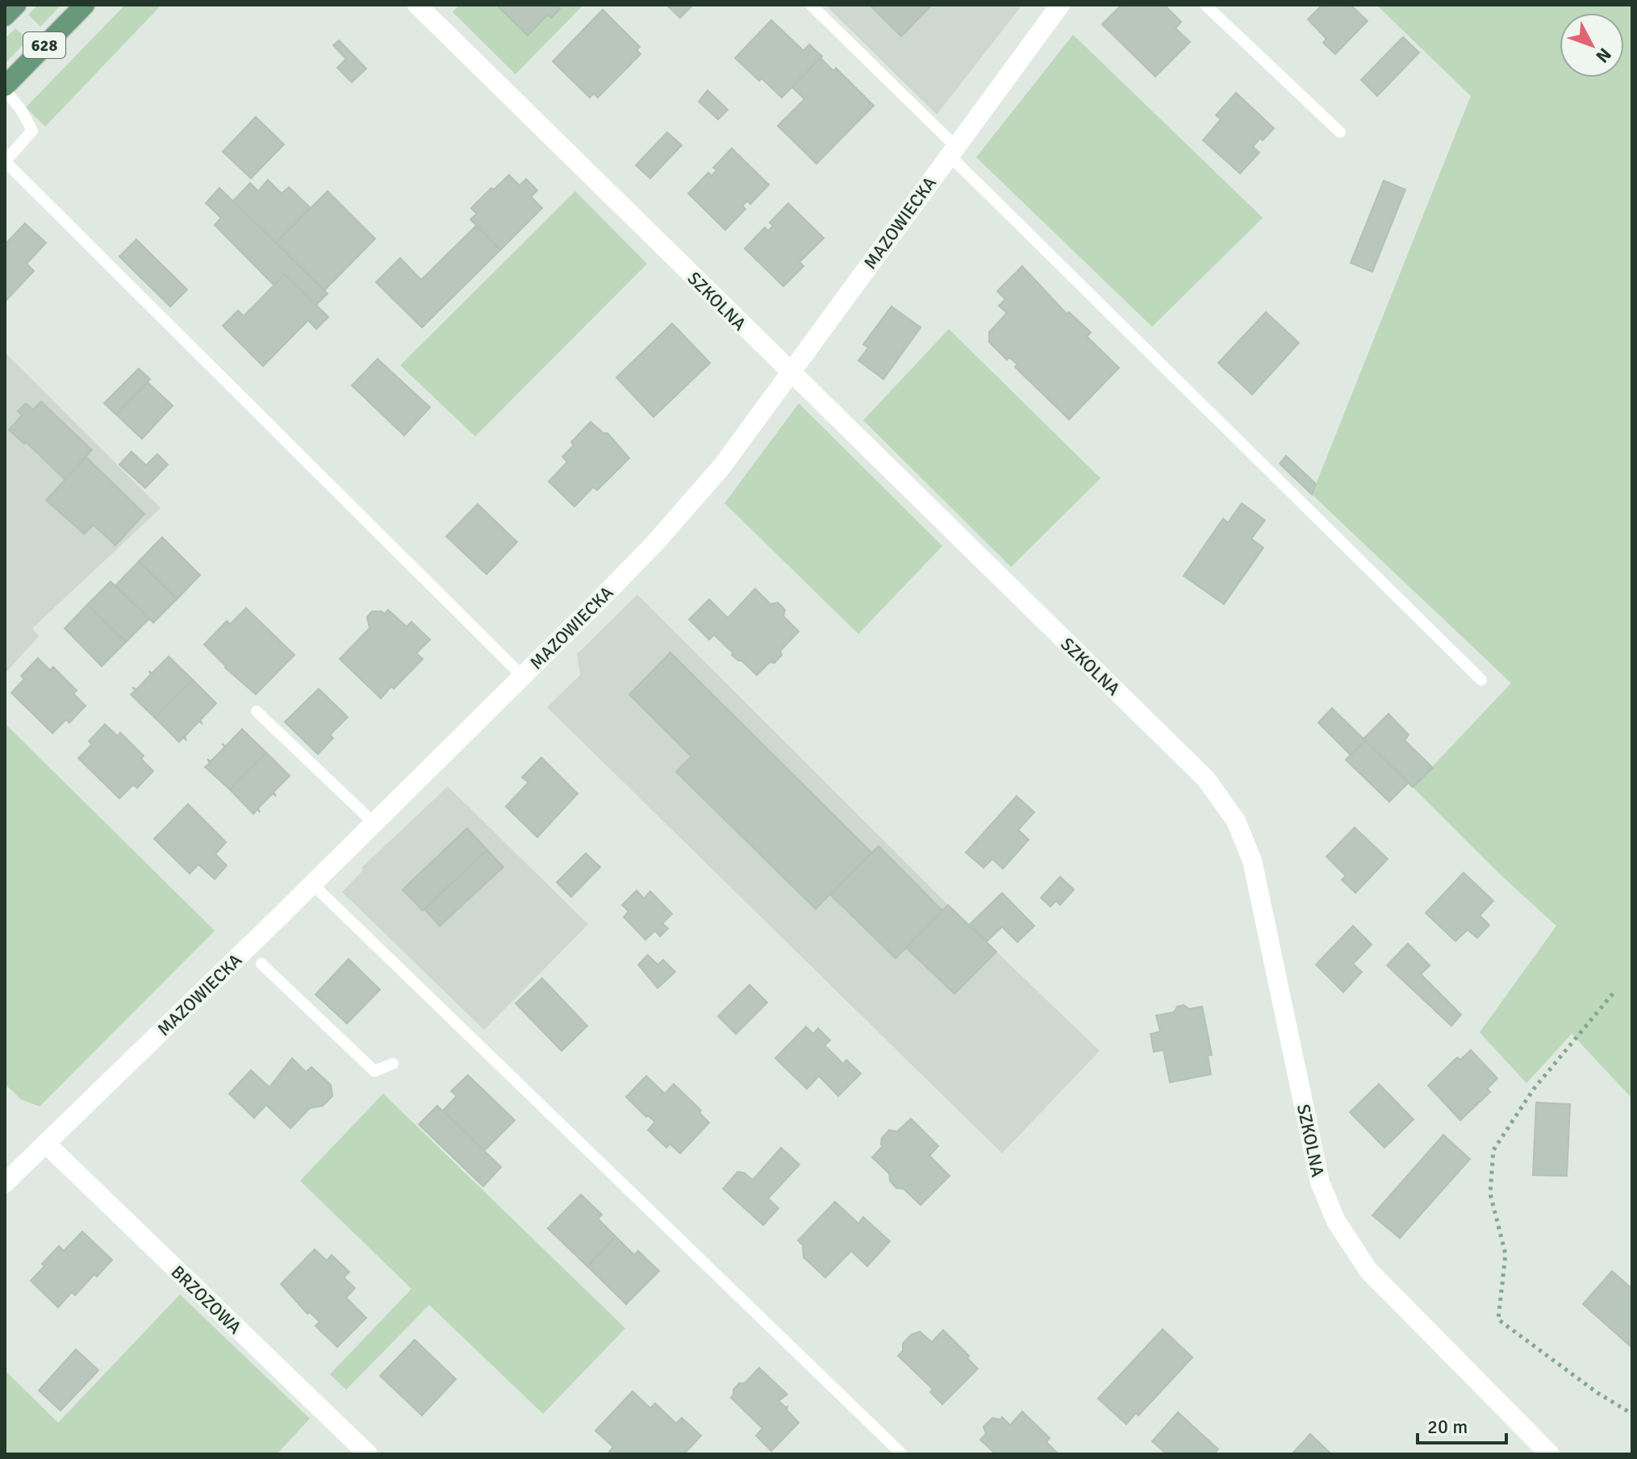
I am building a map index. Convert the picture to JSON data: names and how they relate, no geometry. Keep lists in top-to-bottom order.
{
  "streets": {
    "main road": ["628"],
    "street": ["MAZOWIECKA", "SZKOLNA", "BRZOZOWA"]
  },
  "crossings": [
    ["MAZOWIECKA", "SZKOLNA"],
    ["MAZOWIECKA", "BRZOZOWA"]
  ],
  "scale_bar": "20 m",
  "north": "bottom right"
}
